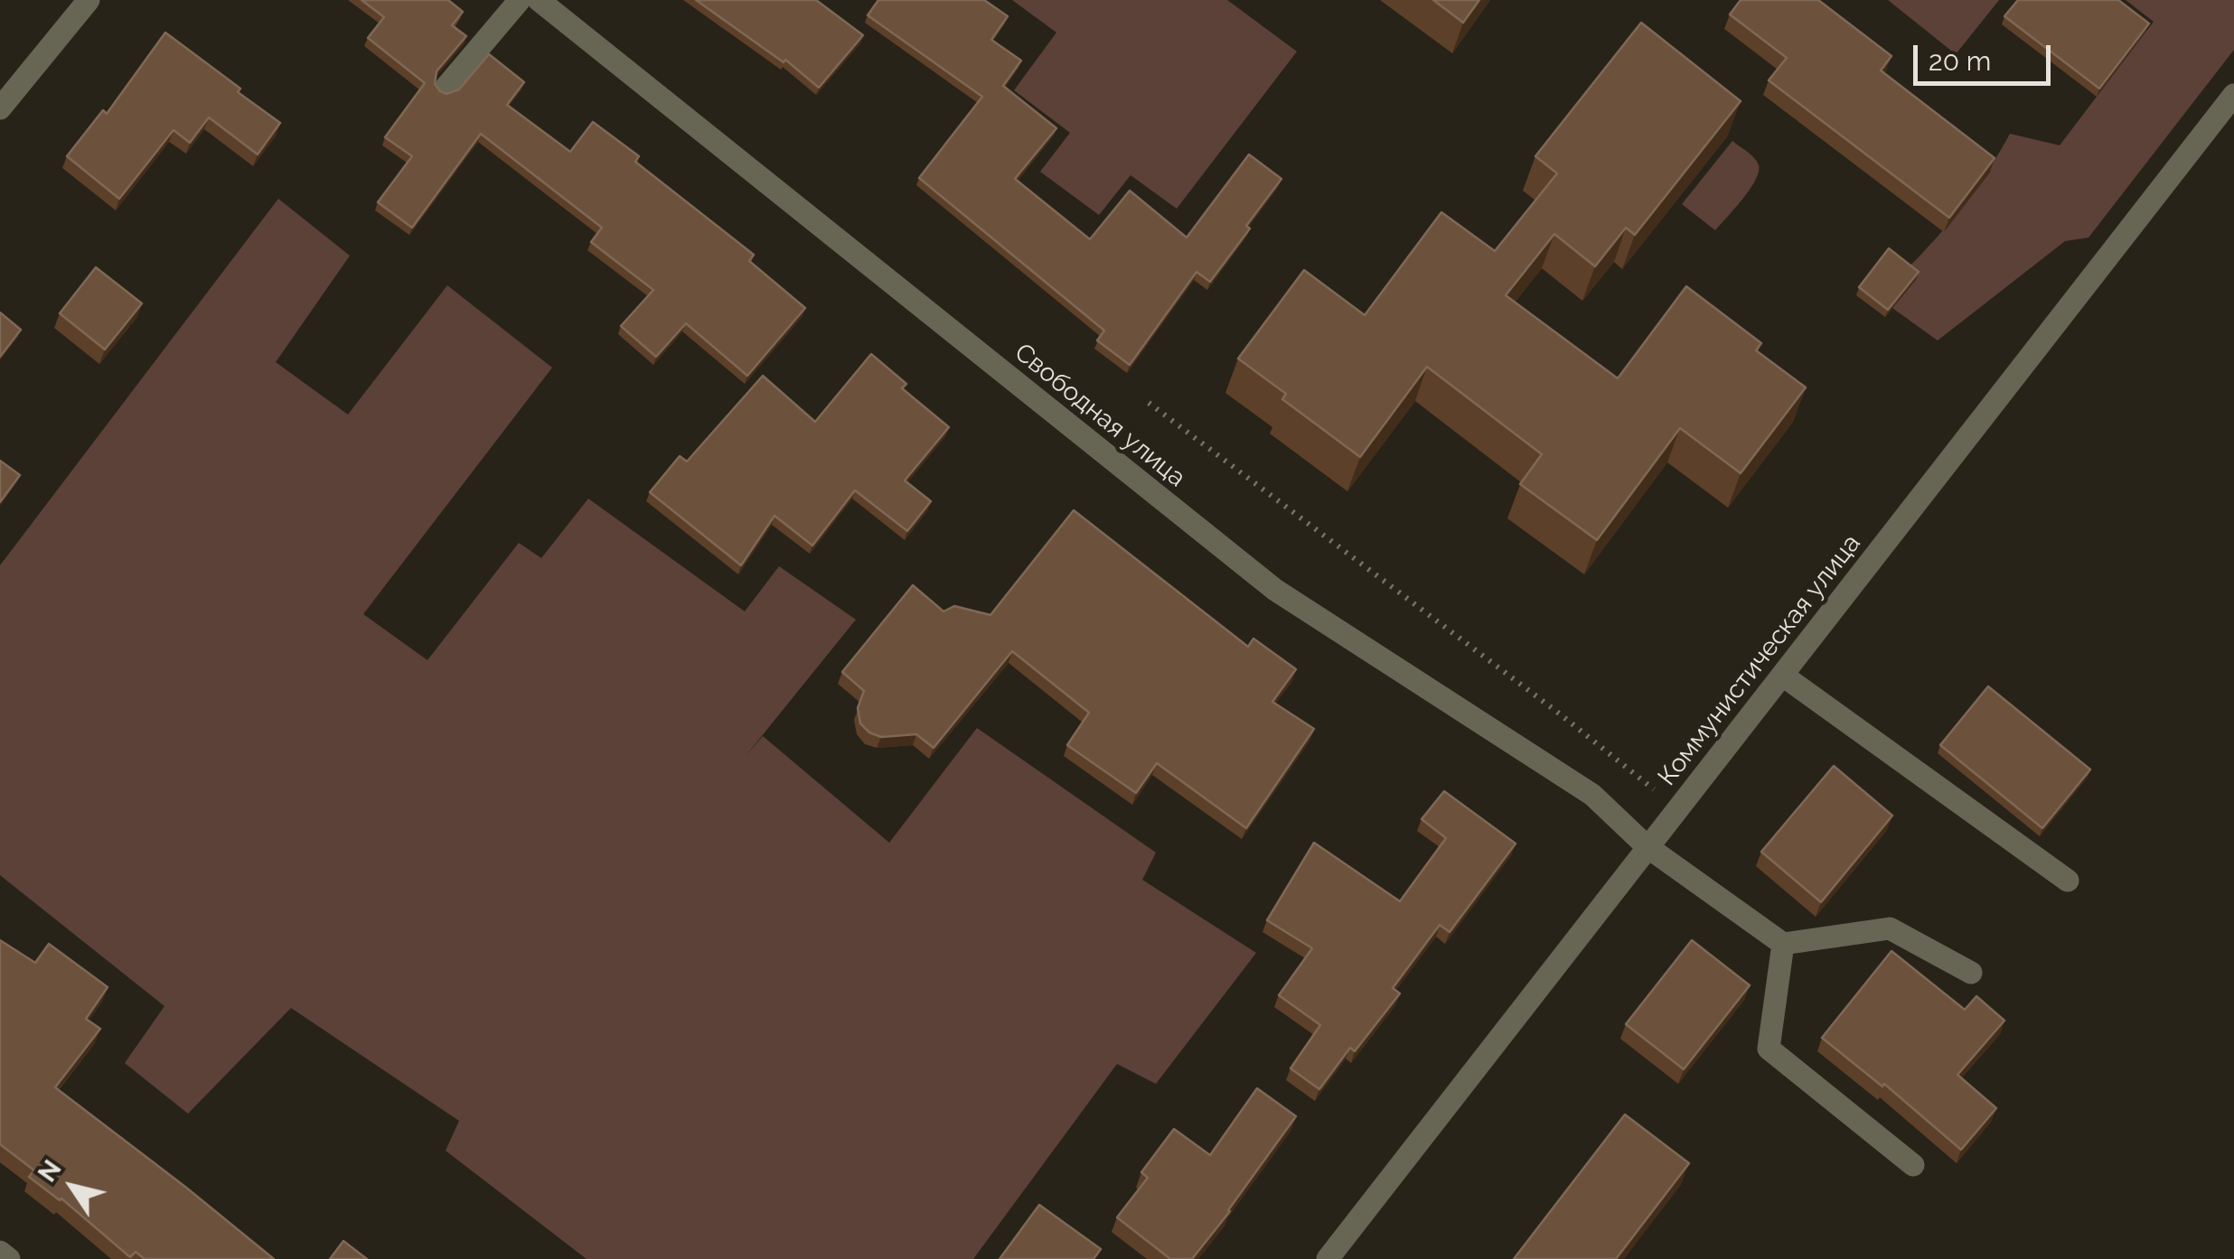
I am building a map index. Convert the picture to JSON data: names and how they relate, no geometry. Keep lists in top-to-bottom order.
{
  "streets": {
    "street": ["Свободная улица", "Коммунистическая улица"]
  },
  "crossings": [
    ["Свободная улица", "Коммунистическая улица"]
  ],
  "scale_bar": "20 m",
  "north": "top left"
}
